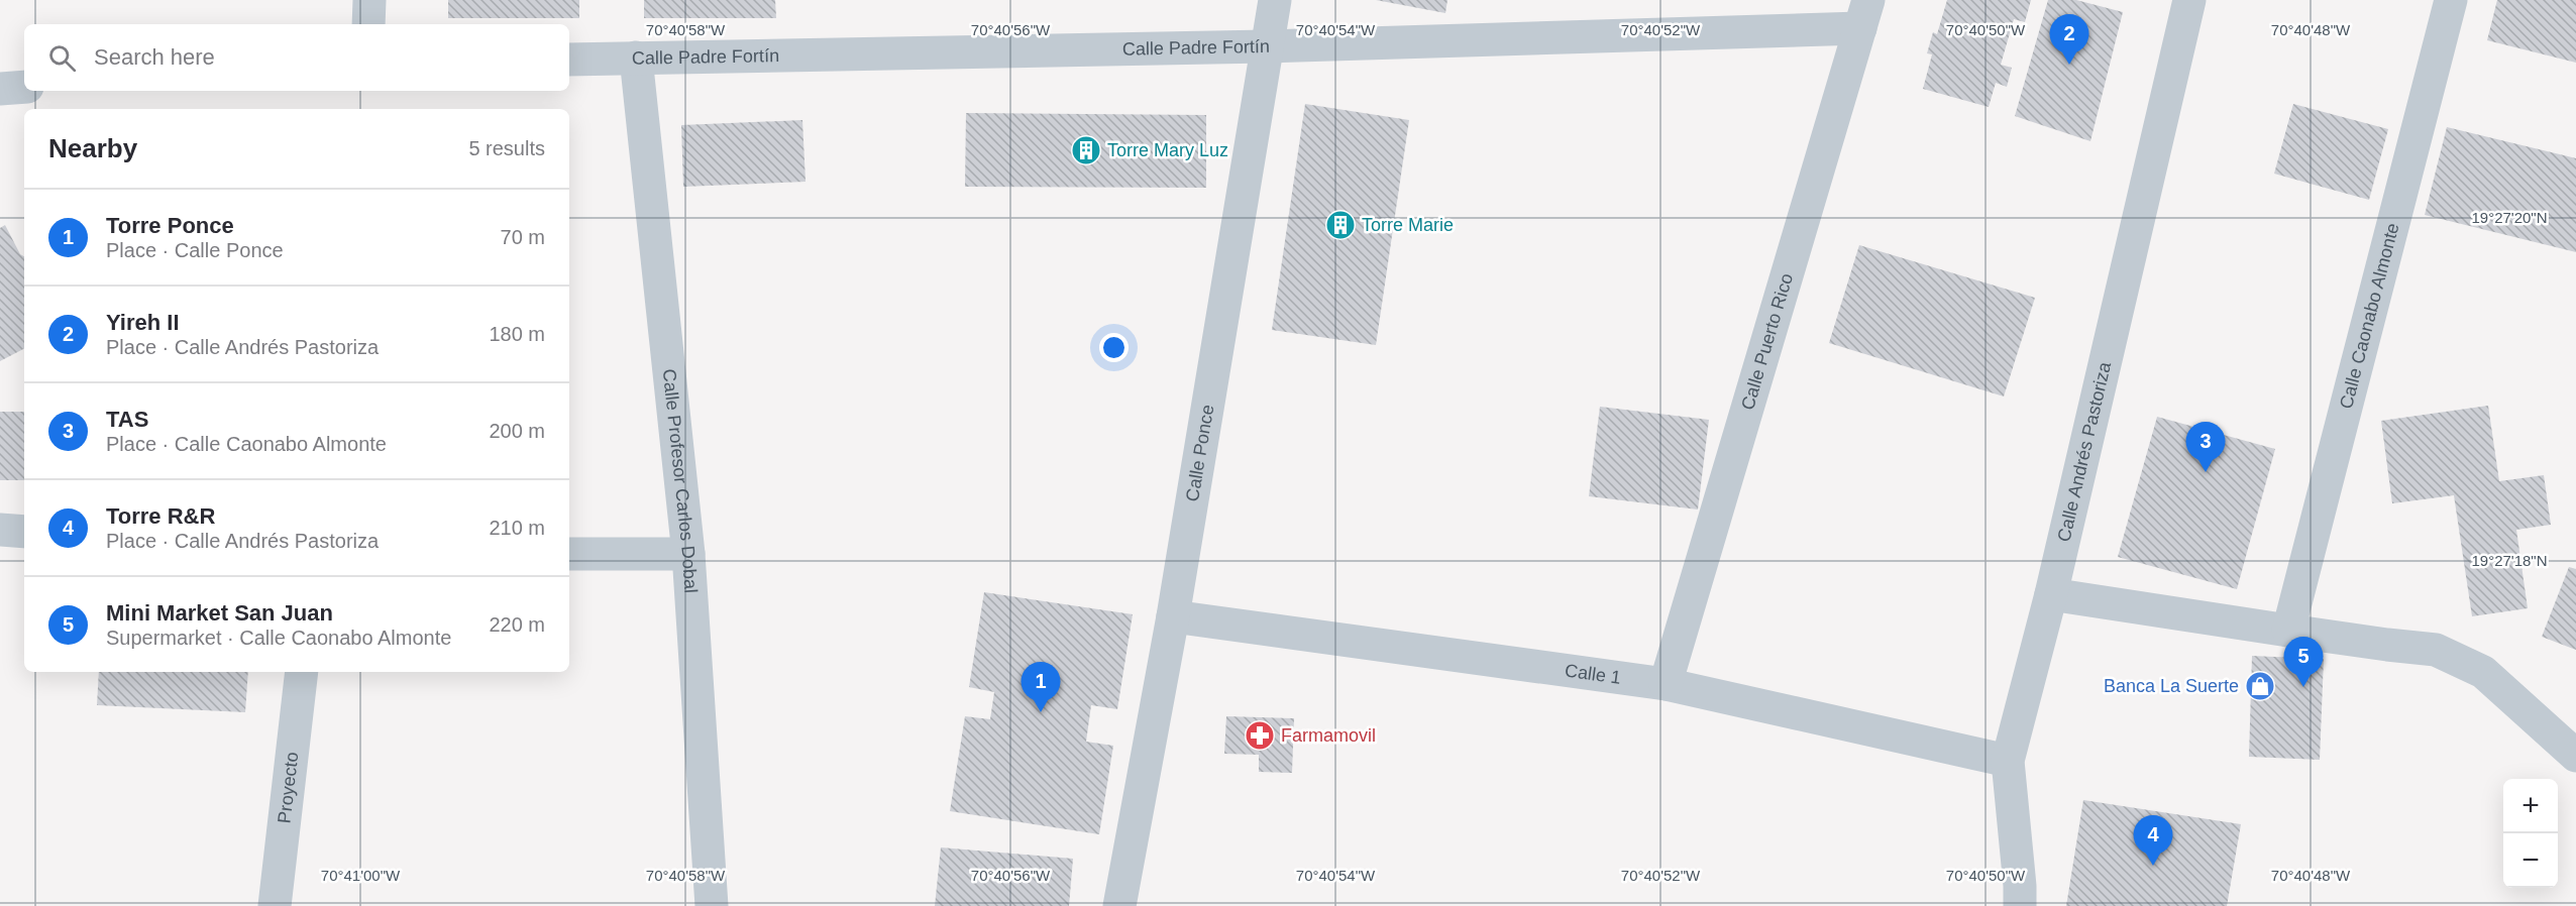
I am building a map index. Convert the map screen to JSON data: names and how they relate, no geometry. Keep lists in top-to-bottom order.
{
  "streets": {
    "street": [
      "Calle Padre Fortín",
      "Calle Caonabo Almonte",
      "Calle Puerto Rico",
      "Calle Andrés Pastoriza",
      "Calle Ponce",
      "Calle Profesor Carlos Dobal",
      "Calle 1",
      "Proyecto"
    ]
  },
  "crossings": [
    ["Calle Padre Fortín", "Calle Puerto Rico"],
    ["Calle Padre Fortín", "Calle Ponce"],
    ["Calle Padre Fortín", "Calle Profesor Carlos Dobal"],
    ["Calle Puerto Rico", "Calle 1"],
    ["Calle Andrés Pastoriza", "Calle 1"],
    ["Calle Ponce", "Calle 1"]
  ],
  "places": {
    "building": ["Torre Mary Luz", "Torre Marie"],
    "shop": ["Banca La Suerte"],
    "pharmacy": ["Farmamovil"]
  },
  "page": {
    "pins": [
      "2",
      "3",
      "5",
      "1",
      "4"
    ],
    "search": "Search here",
    "heading": ["Nearby", "5 results"],
    "list": [
      {
        "mark": "1",
        "name": "Torre Ponce",
        "note": "Place · Calle Ponce",
        "value": "70 m"
      },
      {
        "mark": "2",
        "name": "Yireh II",
        "note": "Place · Calle Andrés Pastoriza",
        "value": "180 m"
      },
      {
        "mark": "3",
        "name": "TAS",
        "note": "Place · Calle Caonabo Almonte",
        "value": "200 m"
      },
      {
        "mark": "4",
        "name": "Torre R&R",
        "note": "Place · Calle Andrés Pastoriza",
        "value": "210 m"
      },
      {
        "mark": "5",
        "name": "Mini Market San Juan",
        "note": "Supermarket · Calle Caonabo Almonte",
        "value": "220 m"
      }
    ],
    "map_buttons": ["+", "−"]
  },
  "coordinates": [
    "70°40'58\"W",
    "70°40'56\"W",
    "70°40'54\"W",
    "70°40'52\"W",
    "70°40'50\"W",
    "70°40'48\"W",
    "19°27'20\"N",
    "19°27'18\"N",
    "70°41'00\"W"
  ]
}
